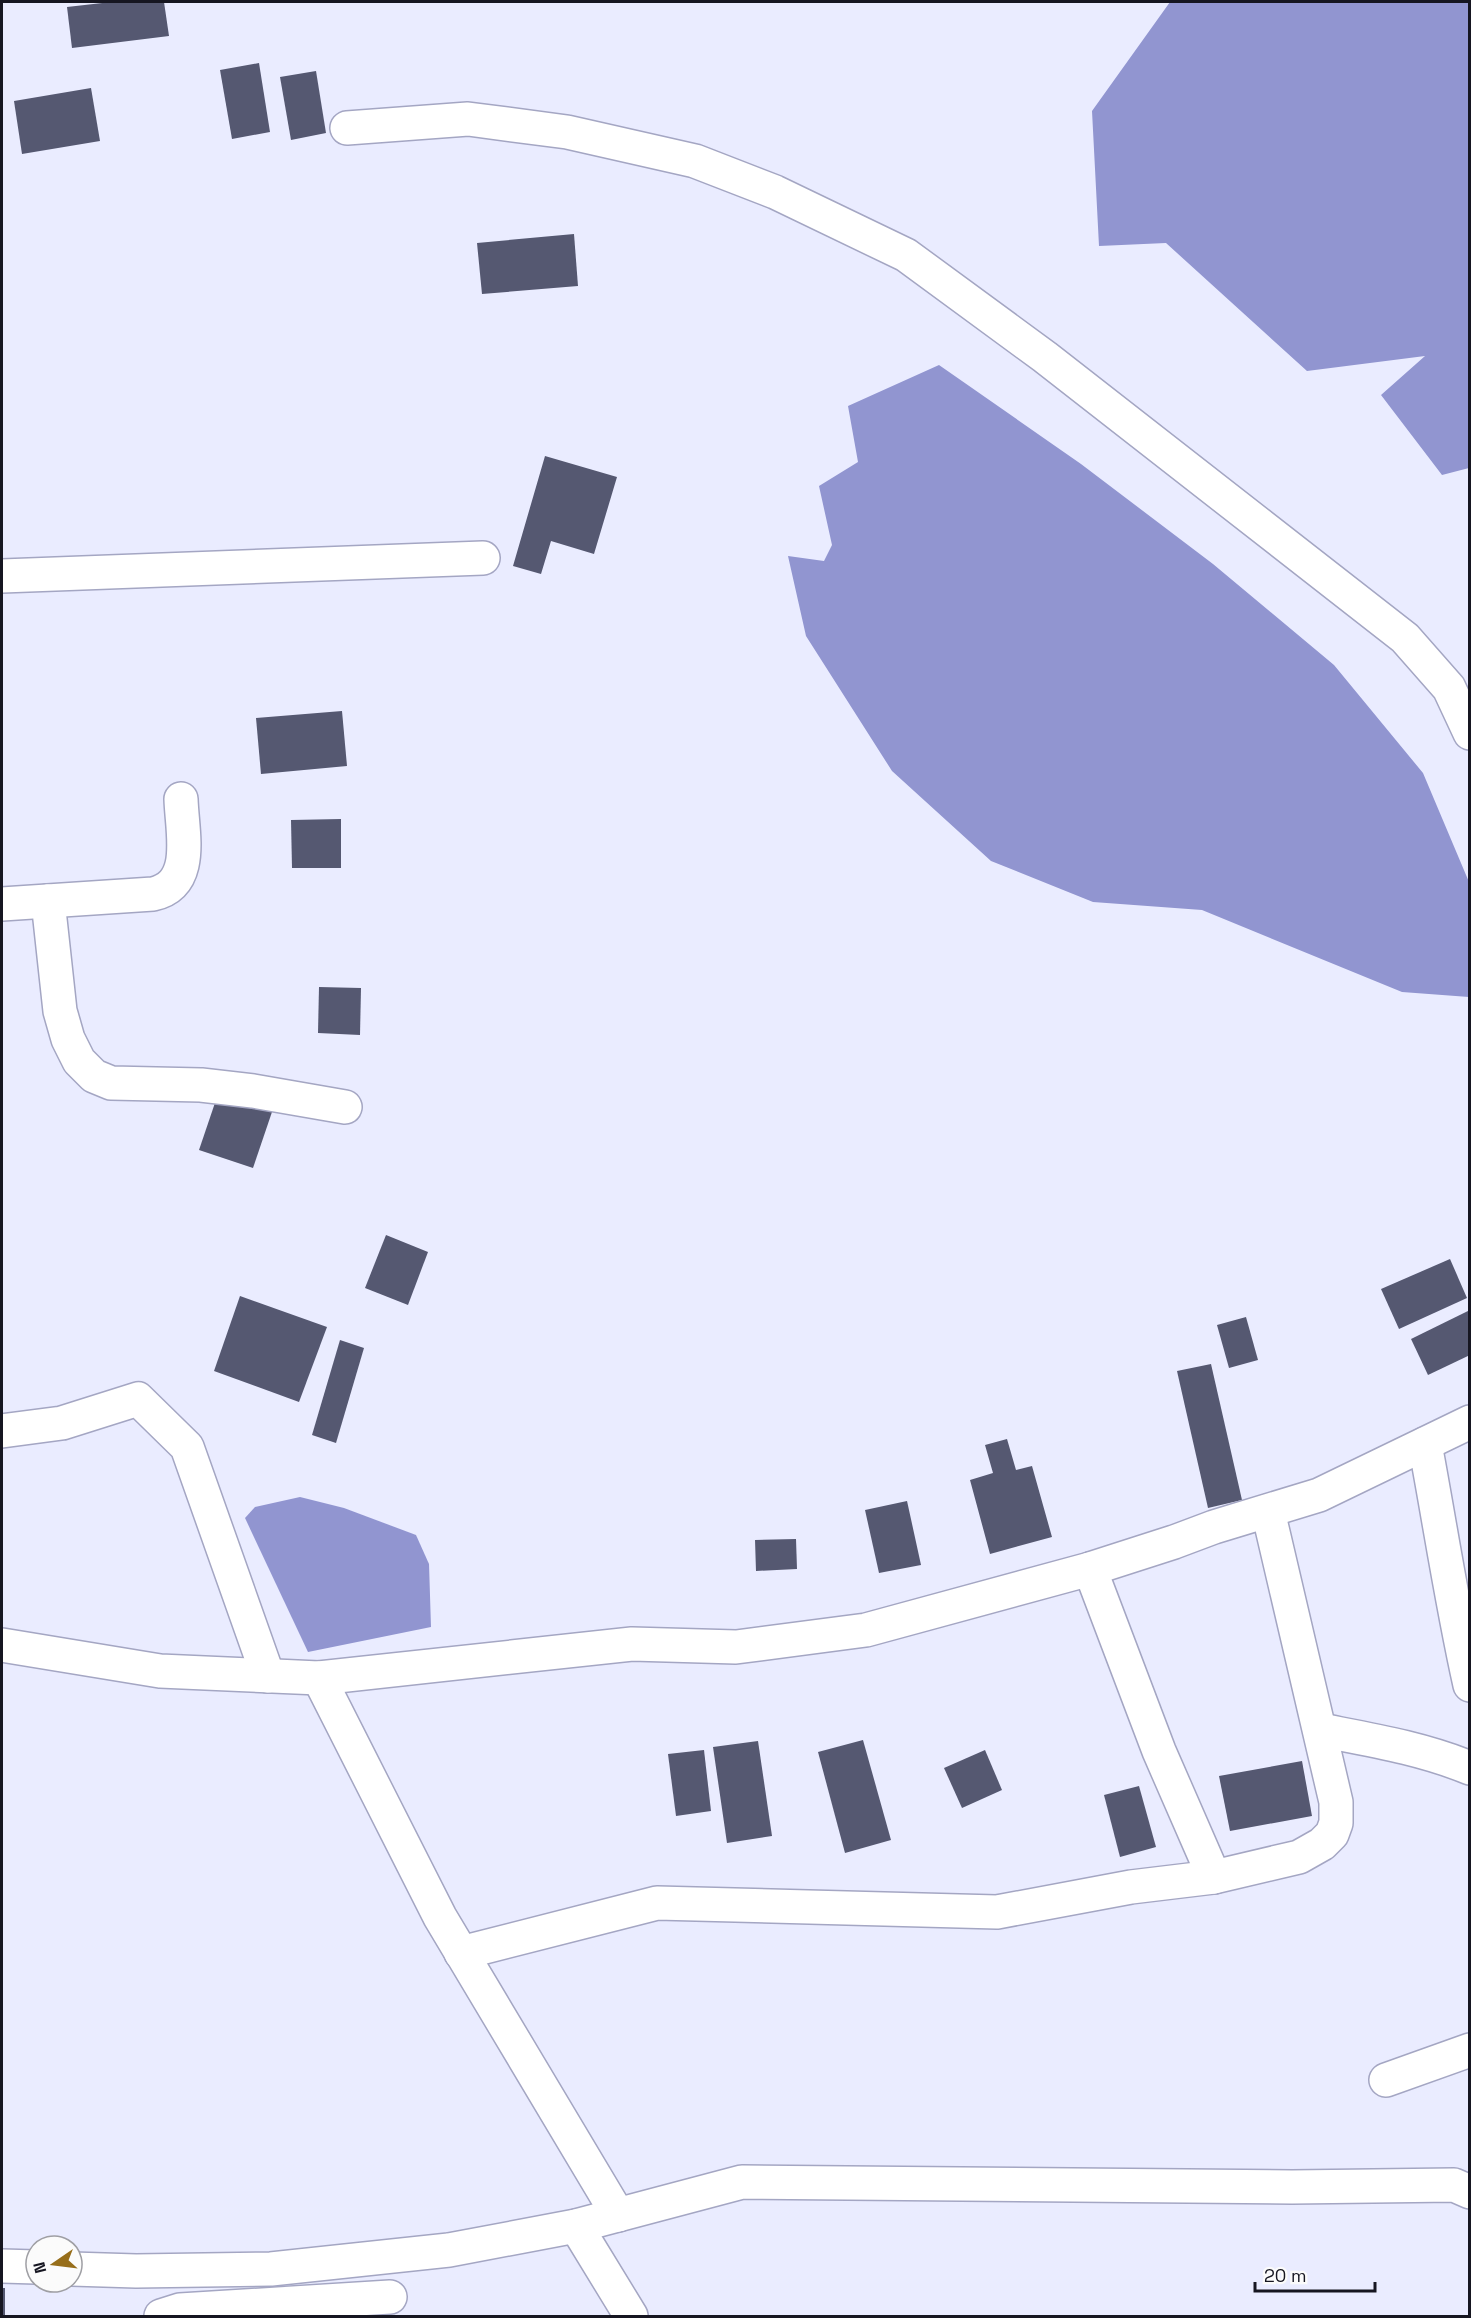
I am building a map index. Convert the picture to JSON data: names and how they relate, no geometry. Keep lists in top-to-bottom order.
{
  "scale_bar": "20 m",
  "north": "left"
}
